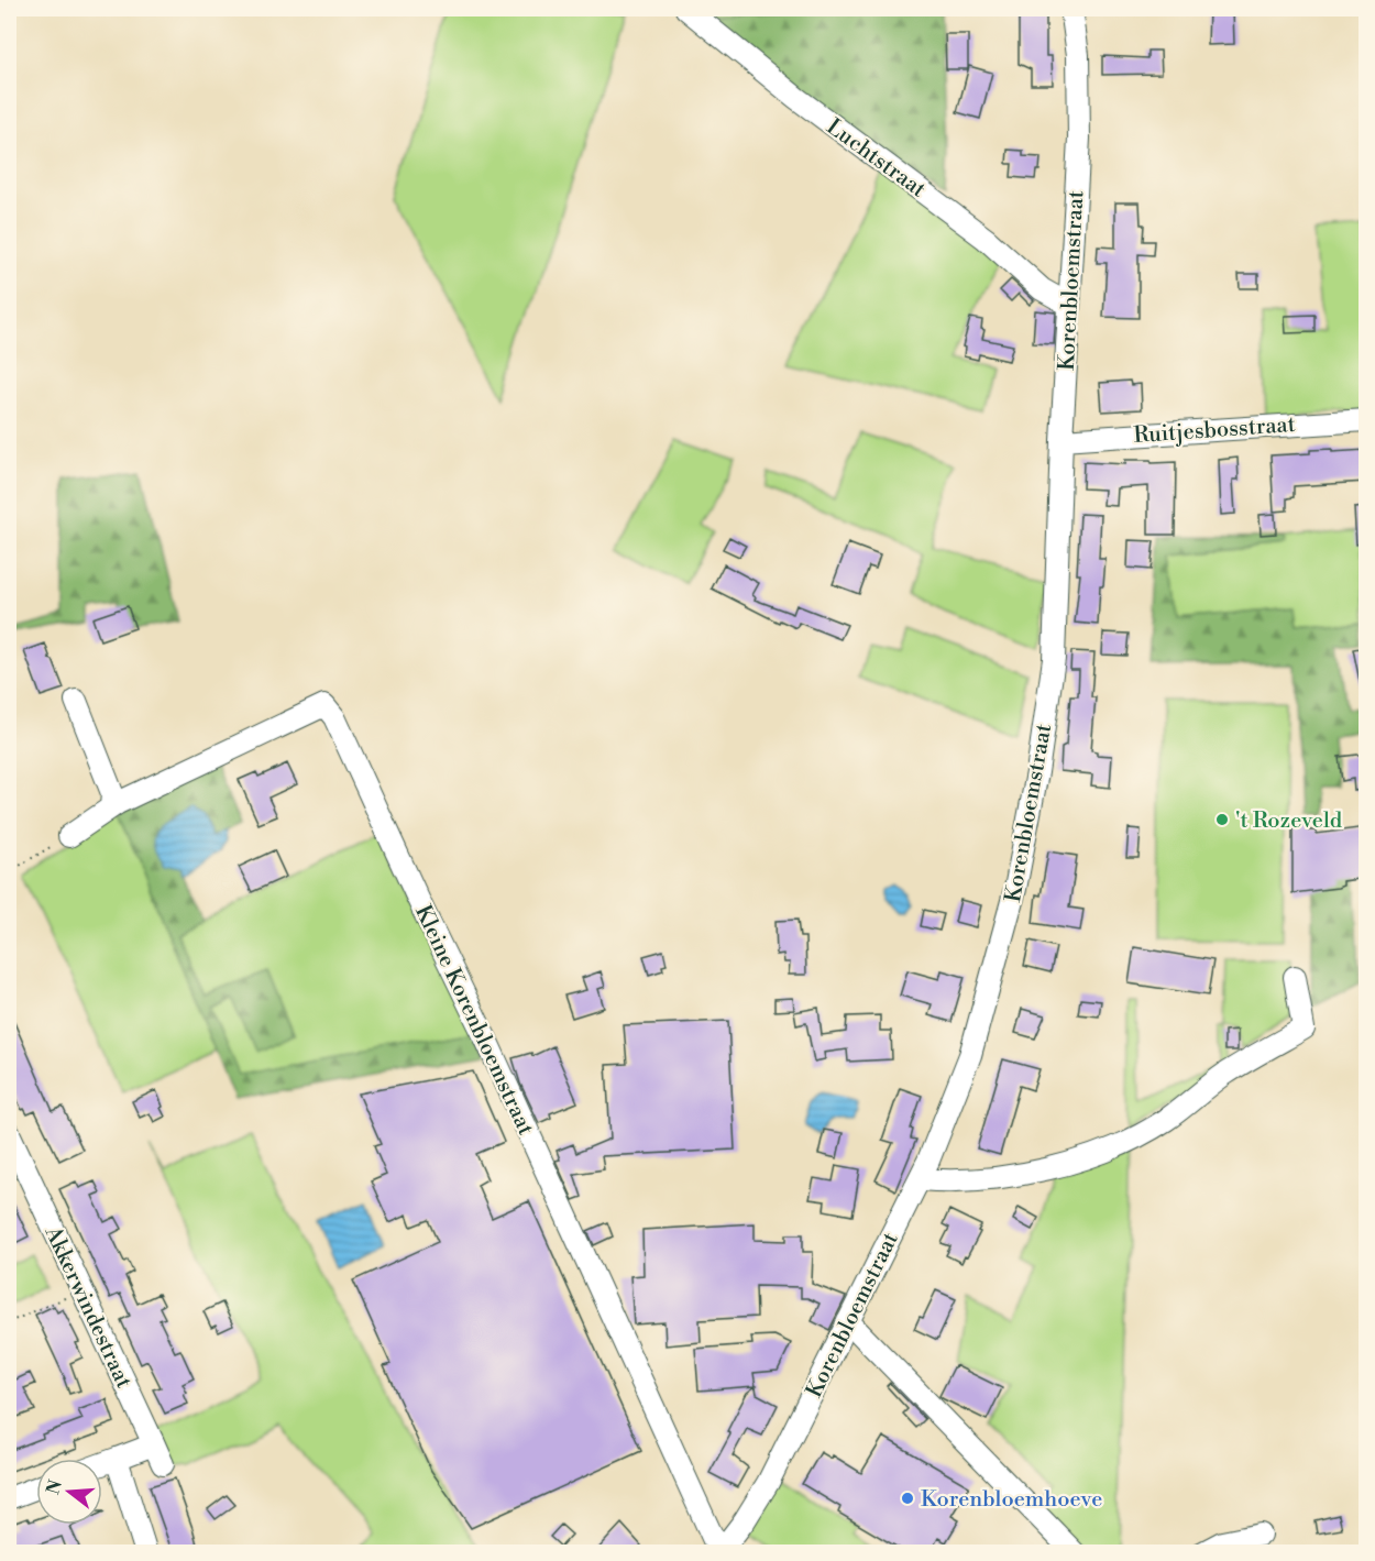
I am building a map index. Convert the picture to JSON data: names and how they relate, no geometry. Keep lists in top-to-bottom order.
{
  "streets": {
    "street": [
      "Luchtstraat",
      "Korenbloemstraat",
      "Ruitjesbosstraat",
      "Kleine Korenbloemstraat",
      "Akkerwindestraat"
    ]
  },
  "crossings": [
    ["Luchtstraat", "Korenbloemstraat"],
    ["Korenbloemstraat", "Ruitjesbosstraat"],
    ["Korenbloemstraat", "Kleine Korenbloemstraat"]
  ],
  "places": ["'t Rozeveld", "Korenbloemhoeve"],
  "north": "left"
}
